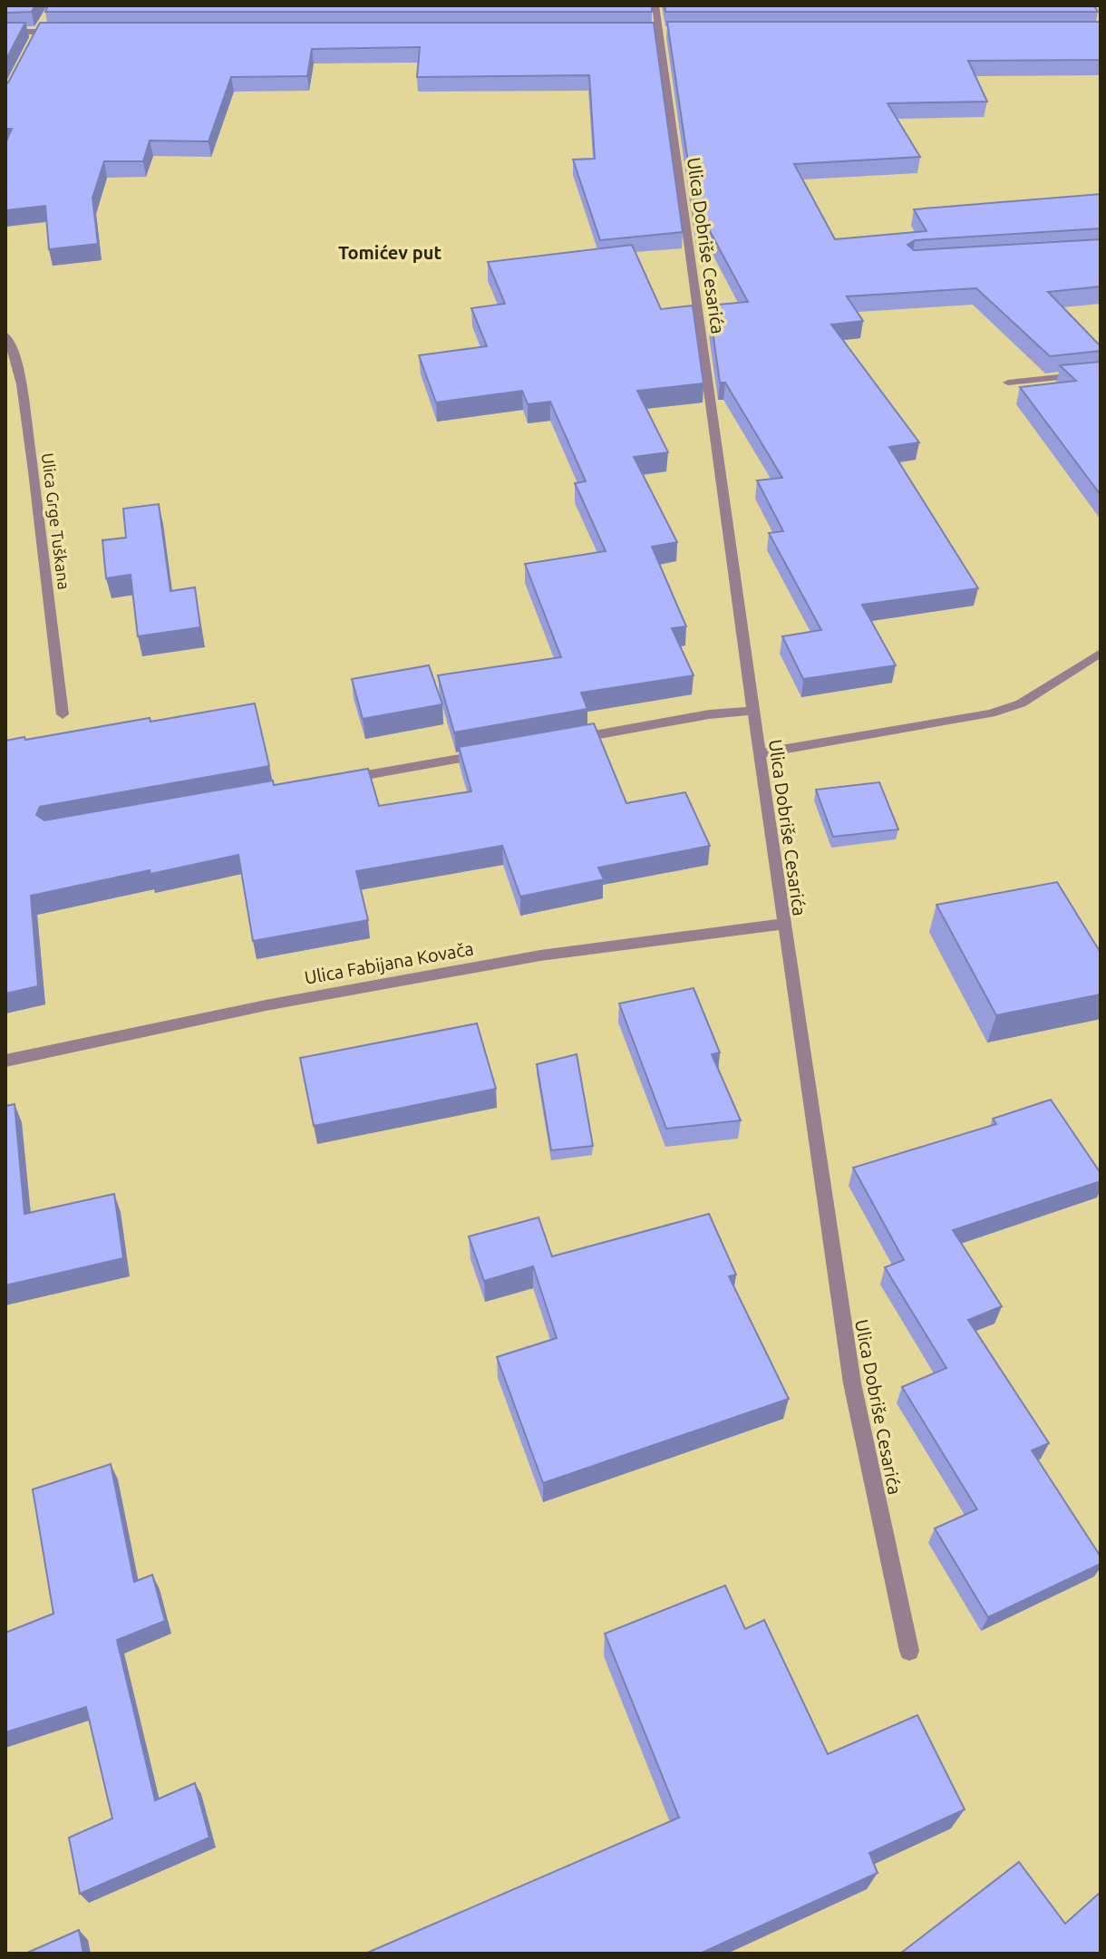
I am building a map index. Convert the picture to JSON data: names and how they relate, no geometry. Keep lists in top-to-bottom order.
{
  "streets": {
    "street": ["Ulica Dobriše Cesarića", "Ulica Grge Tuškana", "Ulica Fabijana Kovača"]
  },
  "crossings": [
    ["Ulica Dobriše Cesarića", "Ulica Fabijana Kovača"]
  ],
  "districts": ["Tomićev put"]
}
